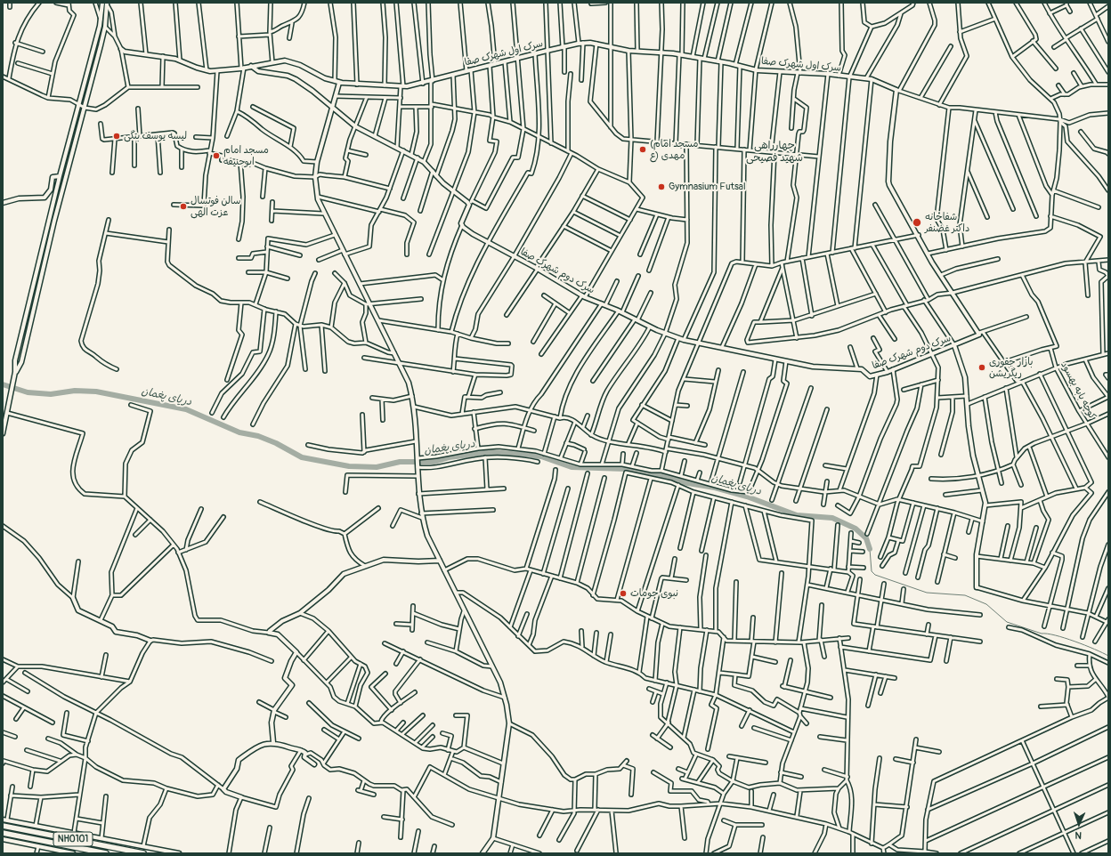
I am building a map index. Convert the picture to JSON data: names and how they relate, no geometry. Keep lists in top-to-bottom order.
{
  "streets": {
    "highway": ["NH0101"],
    "street": ["سرک اول شهرک صفا", "سرک دوم شهرک صفا", "کوچه بابه بهسود"]
  },
  "districts": ["چهارراهی شهید فصیحی"],
  "water": ["دریای پغمان"],
  "places": [
    "لیسه یوسف بنگی",
    "(مسجد امام مهدی (ع",
    "مسجد امام ابوحنیفه",
    "Gymnasium Futsal",
    "سالن فوتسال عزت الهی",
    "شفاخانه داکتر غضنفر",
    "بازار چقوری ریگریشن",
    "نبوی جومات"
  ],
  "north": "bottom"
}
